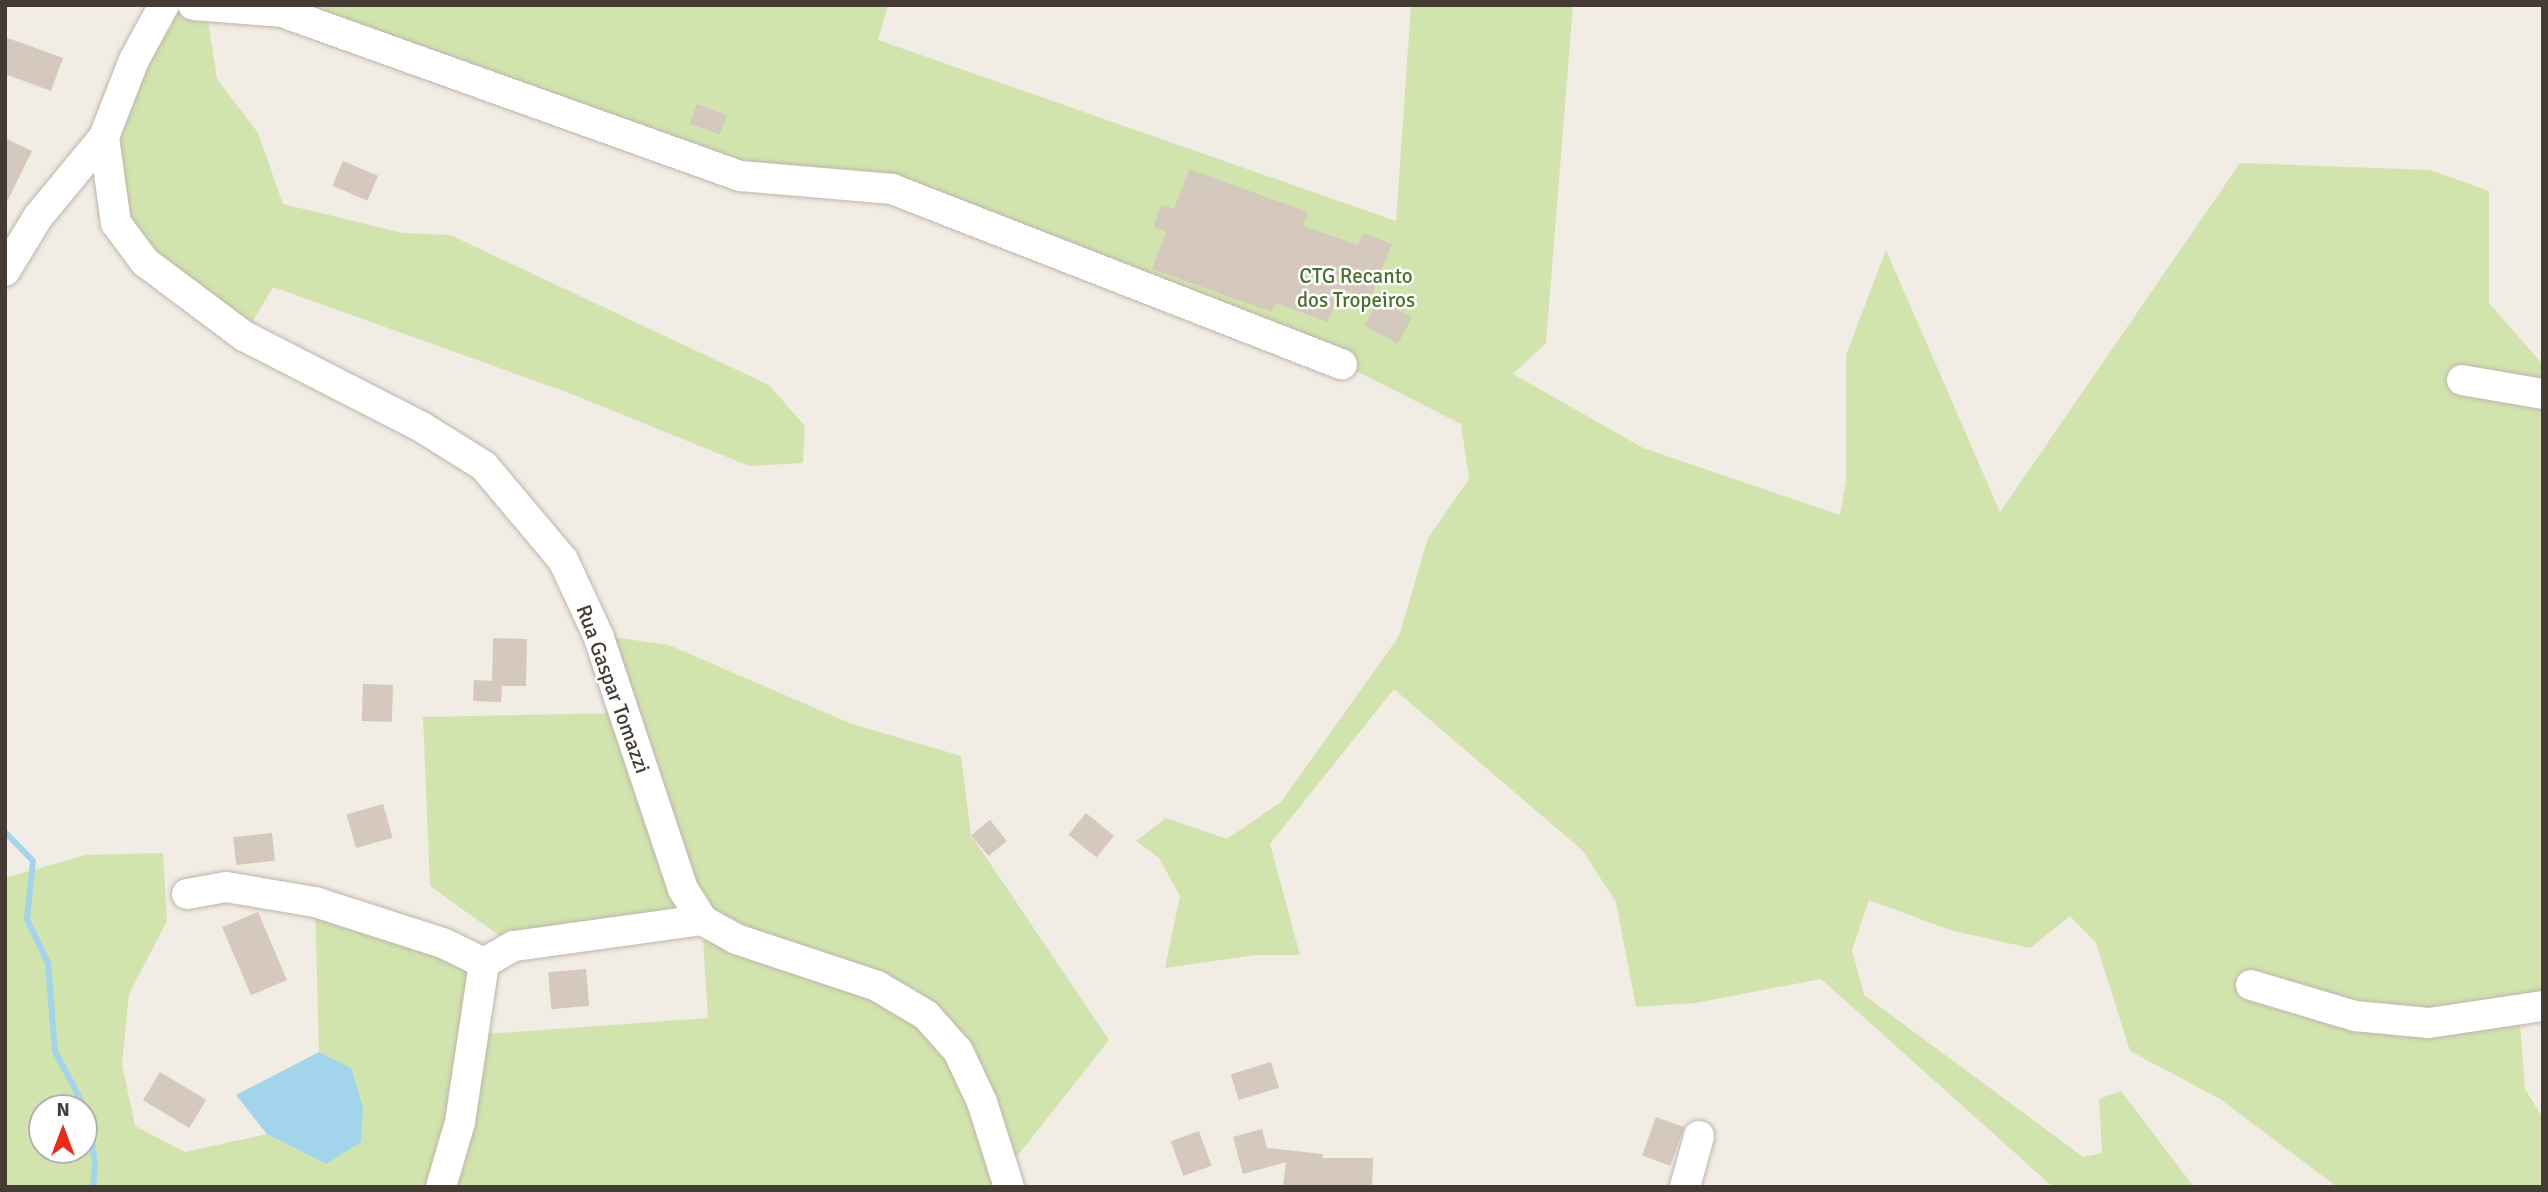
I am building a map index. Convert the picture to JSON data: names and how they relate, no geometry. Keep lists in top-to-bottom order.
{
  "streets": {
    "street": ["Rua Gaspar Tomazzi"]
  },
  "parks": ["CTG Recanto dos Tropeiros"],
  "north": "top"
}
